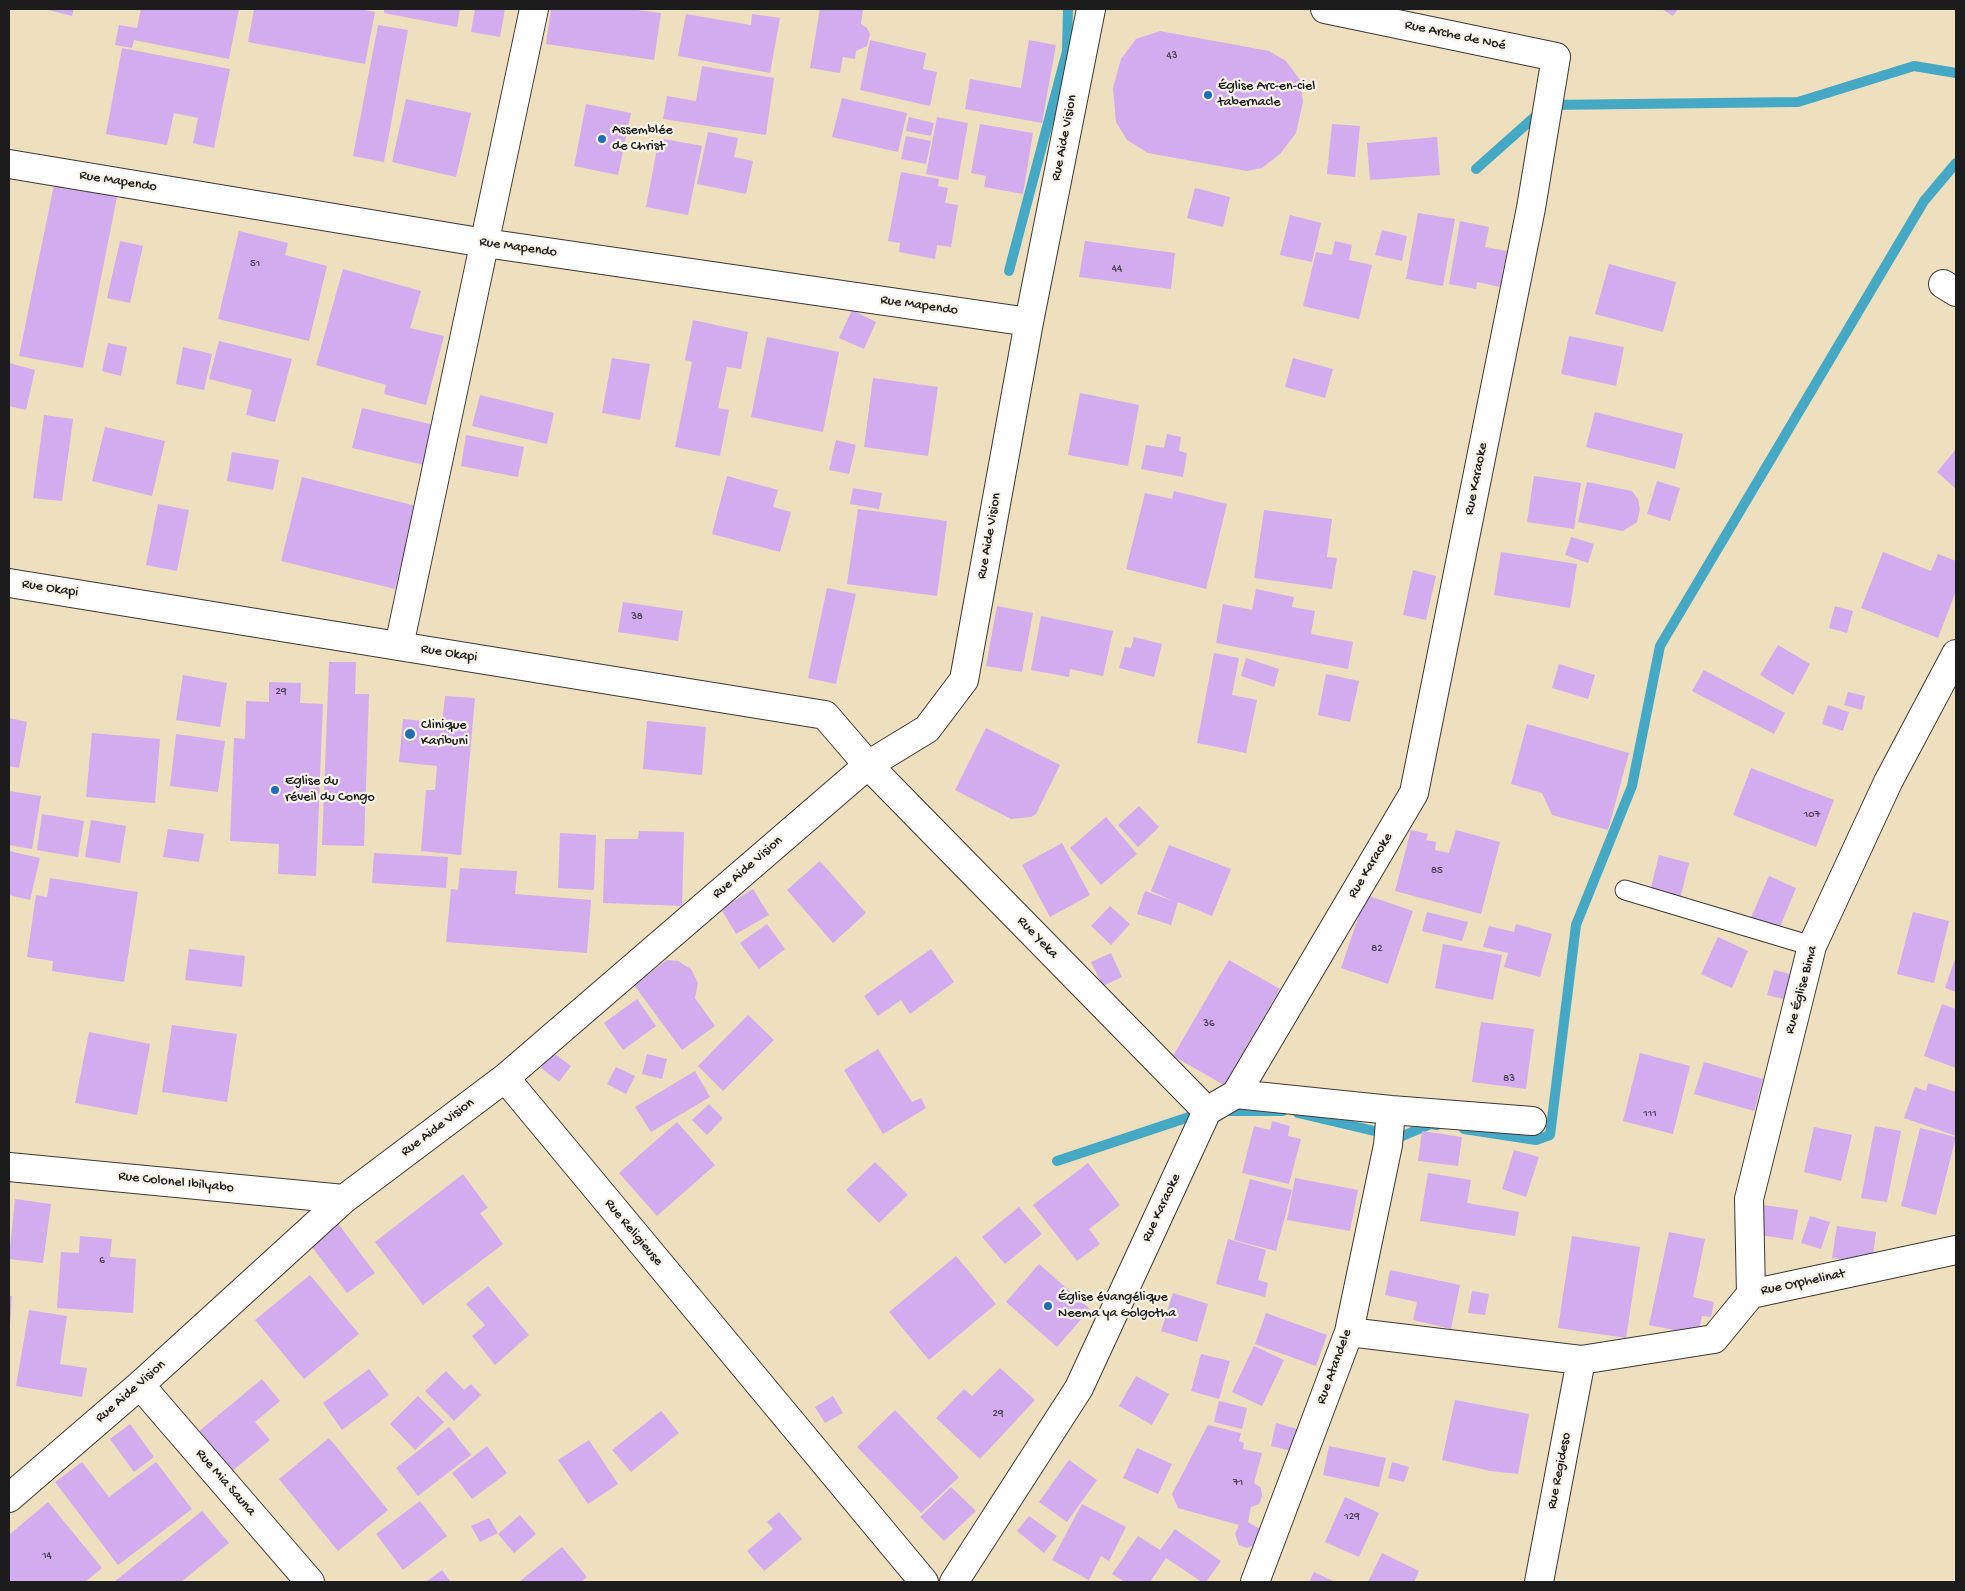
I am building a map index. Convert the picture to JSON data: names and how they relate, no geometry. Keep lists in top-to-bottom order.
{
  "streets": {
    "street": [
      "Rue Arche de Noé",
      "Rue Aide Vision",
      "Rue Mapendo",
      "Rue Karaoke",
      "Rue Okapi",
      "Rue Yeka",
      "Rue Église Bima",
      "Rue Colonel Ibilyabo",
      "Rue Religieuse",
      "Rue Orphelinat",
      "Rue Atandele",
      "Rue Regideso",
      "Rue Mia Sauna"
    ]
  },
  "crossings": [
    ["Rue Arche de Noé", "Rue Karaoke"],
    ["Rue Aide Vision", "Rue Mapendo"],
    ["Rue Aide Vision", "Rue Okapi"],
    ["Rue Aide Vision", "Rue Yeka"],
    ["Rue Aide Vision", "Rue Colonel Ibilyabo"],
    ["Rue Aide Vision", "Rue Religieuse"],
    ["Rue Aide Vision", "Rue Mia Sauna"],
    ["Rue Karaoke", "Rue Yeka"],
    ["Rue Okapi", "Rue Yeka"],
    ["Rue Église Bima", "Rue Orphelinat"],
    ["Rue Orphelinat", "Rue Atandele"],
    ["Rue Orphelinat", "Rue Regideso"]
  ],
  "places": [
    "Église Arc-en-ciel tabernacle",
    "Assemblée de Christ",
    "Clinique Karibuni",
    "Eglise du réveil du Congo",
    "Église évangélique Neema ya Golgotha"
  ],
  "house_numbers": [
    "43",
    "51",
    "44",
    "38",
    "29",
    "107",
    "85",
    "82",
    "36",
    "83",
    "111",
    "6",
    "29",
    "71",
    "129",
    "14"
  ]
}
